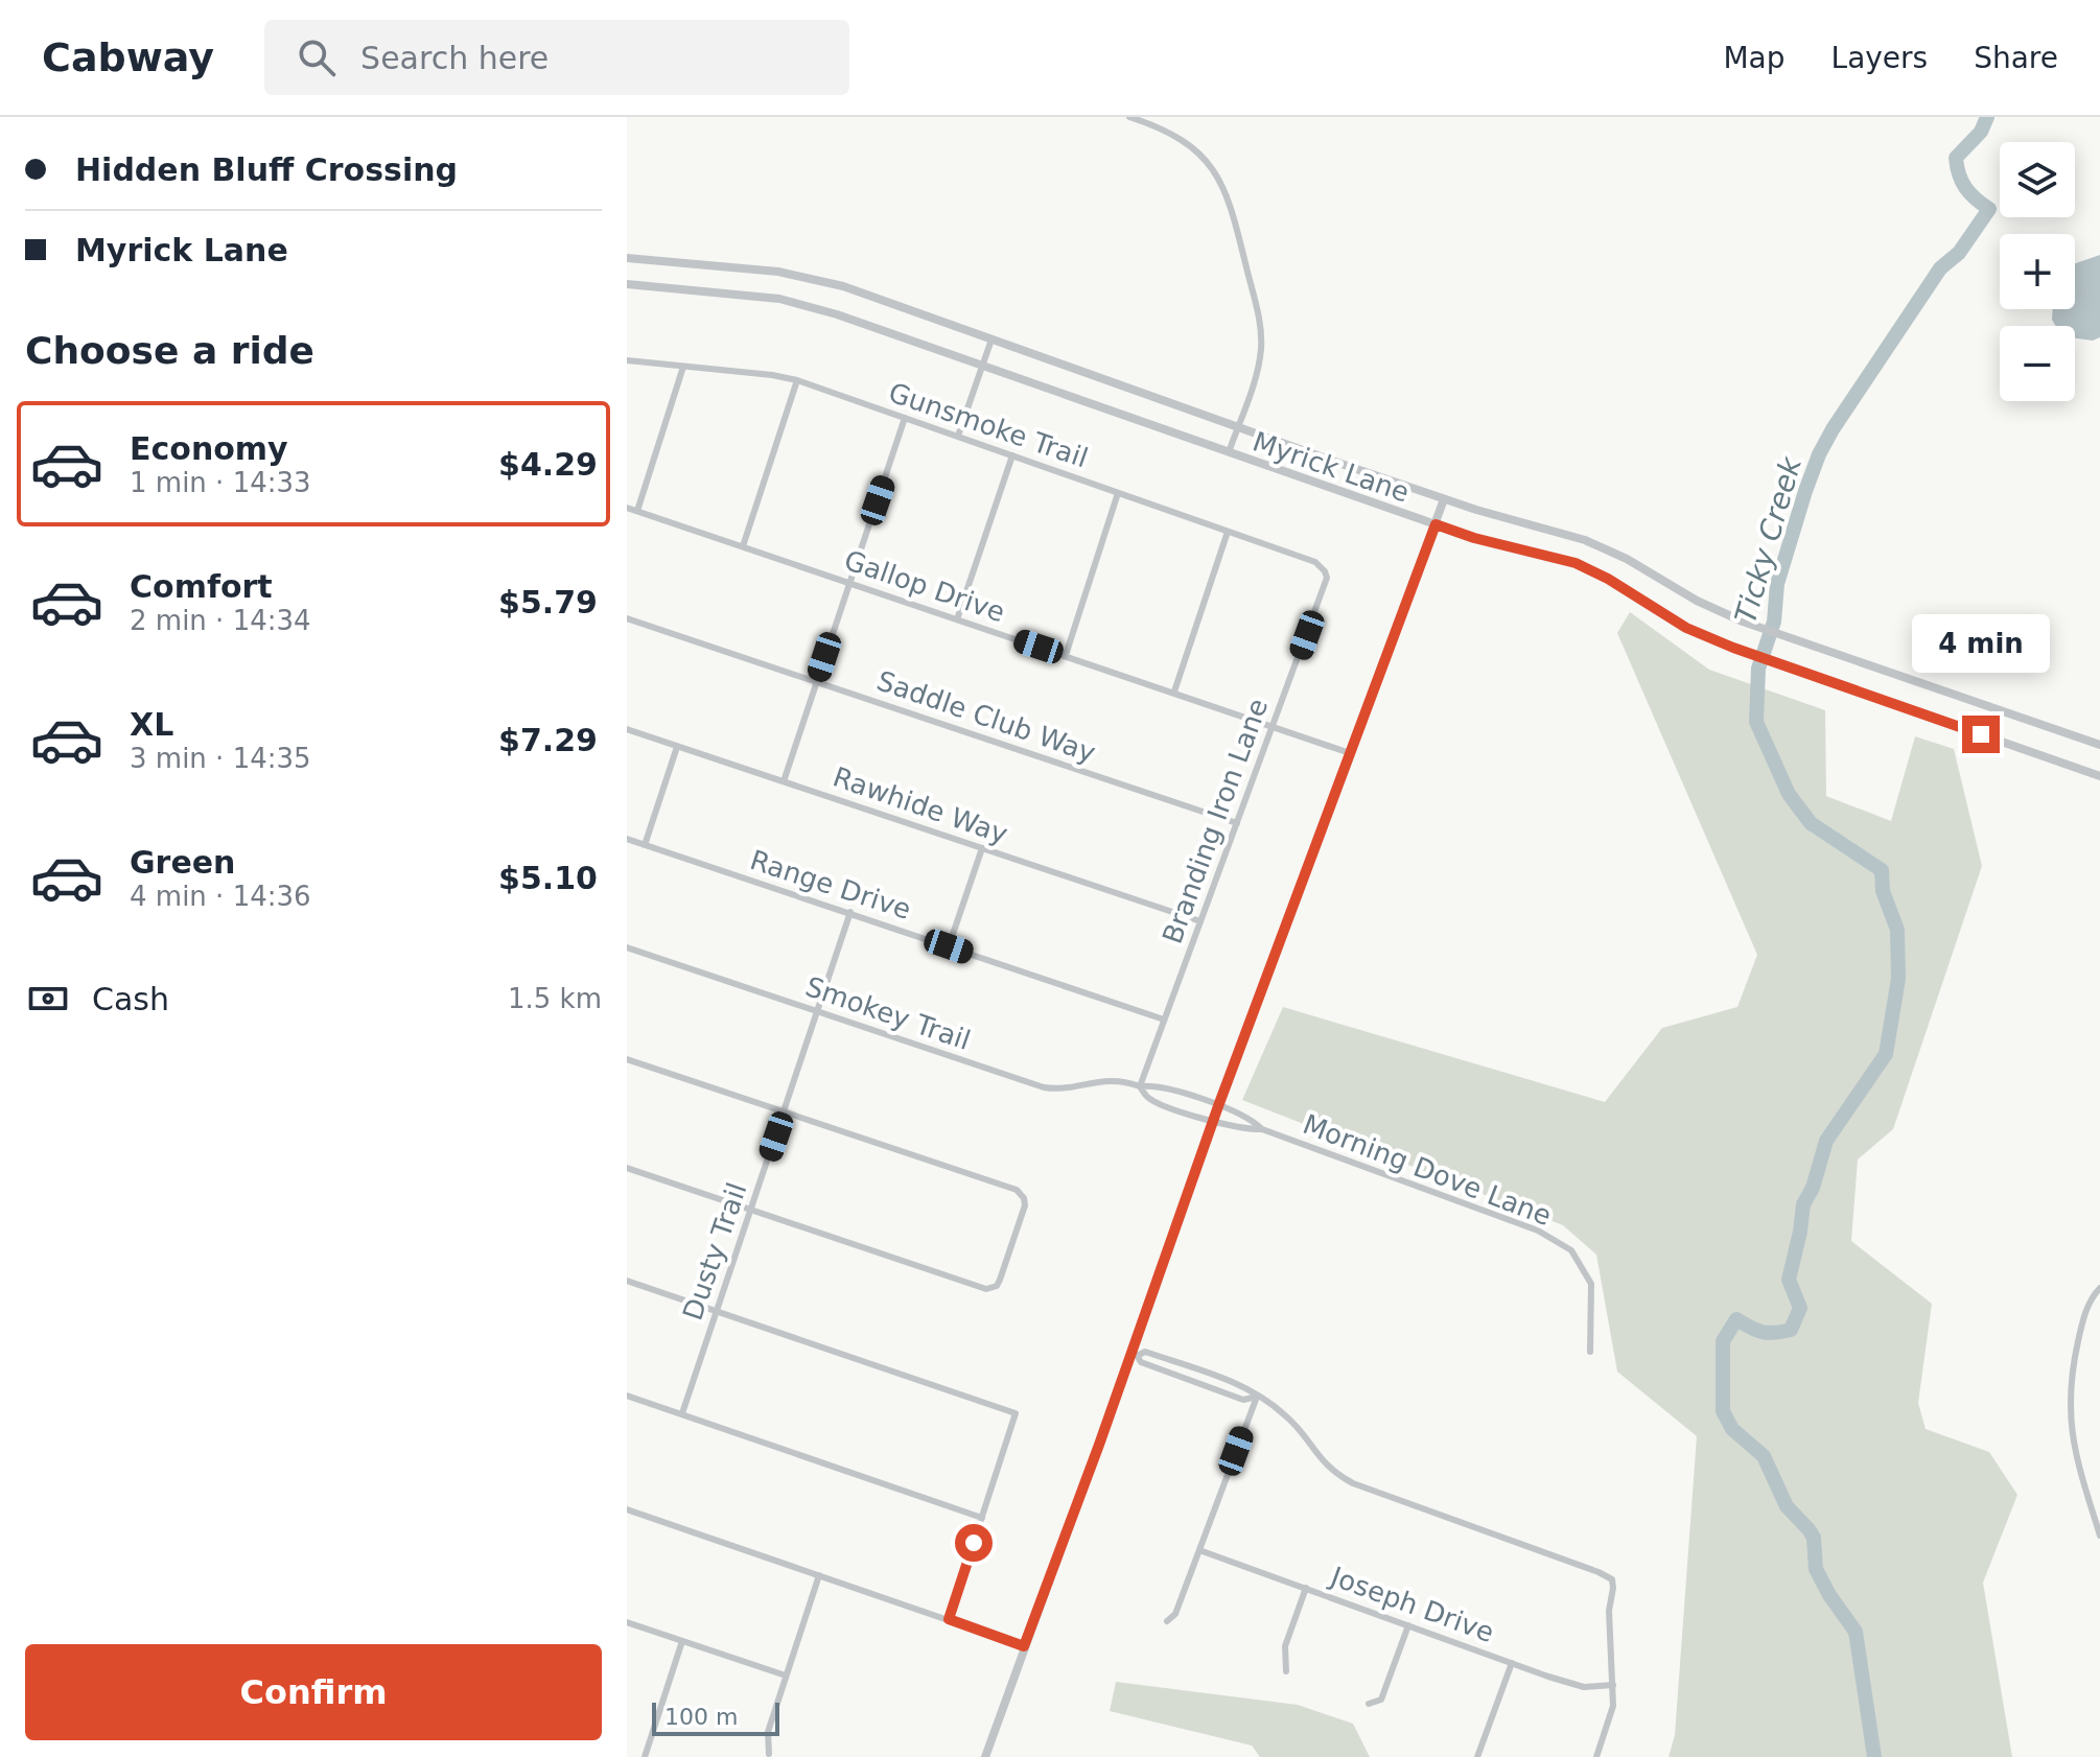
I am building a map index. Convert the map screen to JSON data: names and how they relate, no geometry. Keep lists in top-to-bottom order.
{
  "streets": {
    "street": [
      "Gunsmoke Trail",
      "Myrick Lane",
      "Gallop Drive",
      "Saddle Club Way",
      "Rawhide Way",
      "Branding Iron Lane",
      "Range Drive",
      "Smokey Trail",
      "Morning Dove Lane",
      "Dusty Trail",
      "Joseph Drive"
    ]
  },
  "crossings": [
    ["Gunsmoke Trail", "Branding Iron Lane"],
    ["Gallop Drive", "Branding Iron Lane"],
    ["Saddle Club Way", "Branding Iron Lane"],
    ["Rawhide Way", "Branding Iron Lane"],
    ["Branding Iron Lane", "Range Drive"],
    ["Branding Iron Lane", "Smokey Trail"],
    ["Range Drive", "Dusty Trail"],
    ["Smokey Trail", "Morning Dove Lane"],
    ["Smokey Trail", "Dusty Trail"]
  ],
  "water": ["Ticky Creek"],
  "scale_bar": "100 m",
  "page": {
    "header": "Cabway",
    "search": "Search here",
    "nav": ["Map", "Layers", "Share"],
    "banner": ["Hidden Bluff Crossing", "Myrick Lane"],
    "map_buttons": ["+", "−"],
    "heading": "Choose a ride",
    "list": [
      {
        "name": "Economy",
        "note": "1 min · 14:33",
        "value": "$4.29"
      },
      {
        "name": "Comfort",
        "note": "2 min · 14:34",
        "value": "$5.79"
      },
      {
        "name": "XL",
        "note": "3 min · 14:35",
        "value": "$7.29"
      },
      {
        "name": "Green",
        "note": "4 min · 14:36",
        "value": "$5.10"
      }
    ],
    "bubble": "4 min",
    "pay": ["Cash", "1.5 km"],
    "buttons": "Confirm",
    "scale": "100 m"
  }
}
